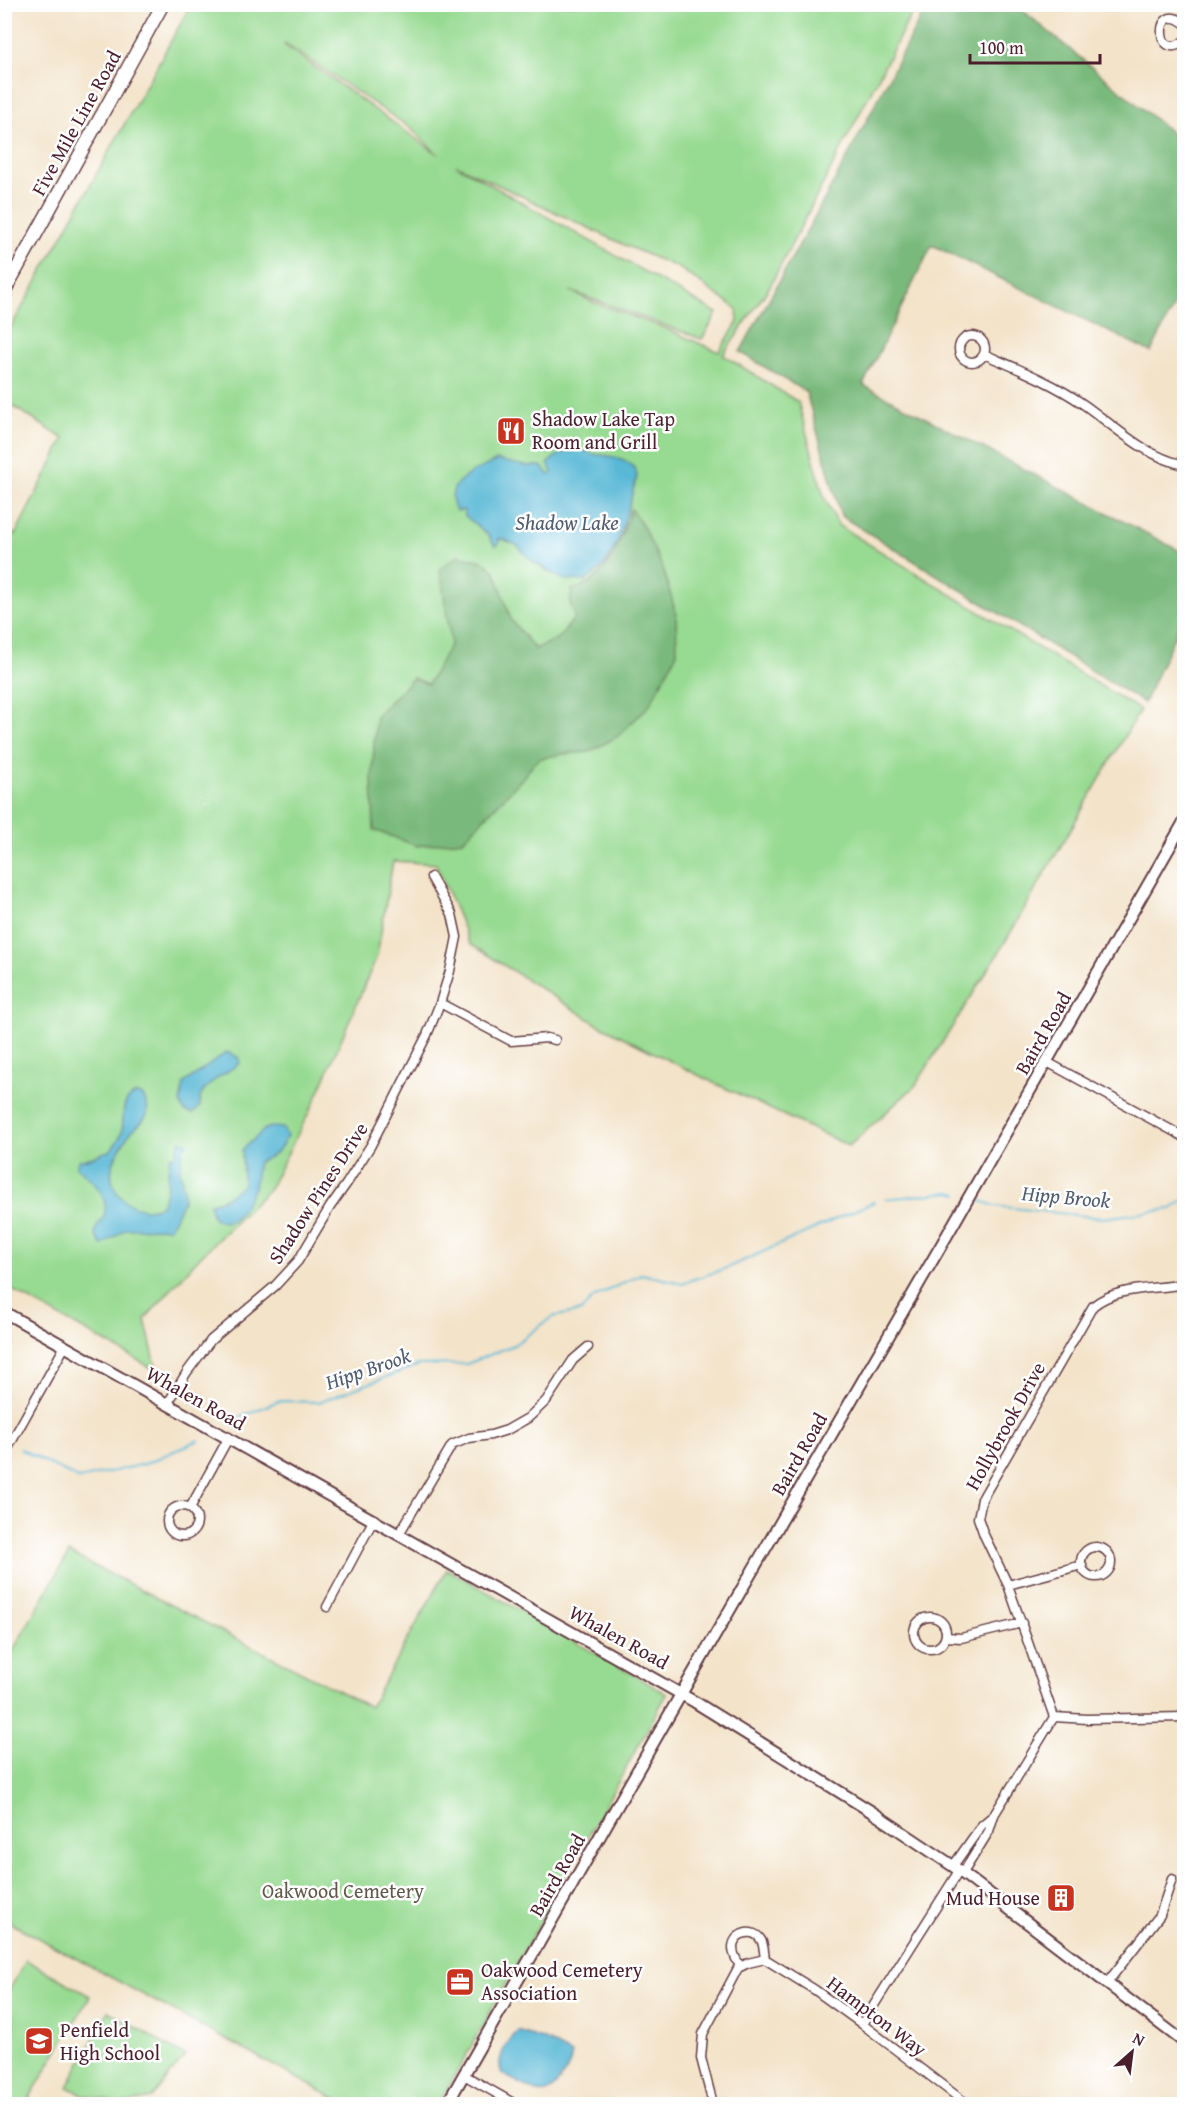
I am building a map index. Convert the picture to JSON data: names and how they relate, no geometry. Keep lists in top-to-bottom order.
{
  "streets": {
    "main road": ["Five Mile Line Road"],
    "street": [
      "Baird Road",
      "Shadow Pines Drive",
      "Whalen Road",
      "Hollybrook Drive",
      "Hampton Way"
    ]
  },
  "crossings": [
    ["Baird Road", "Whalen Road"],
    ["Shadow Pines Drive", "Whalen Road"]
  ],
  "water": ["Shadow Lake", "Hipp Brook"],
  "parks": ["Oakwood Cemetery"],
  "places": {
    "restaurant": ["Shadow Lake Tap Room and Grill"],
    "building": ["Mud House"],
    "office": ["Oakwood Cemetery Association"],
    "school or university": ["Penfield High School"]
  },
  "scale_bar": "100 m",
  "north": "top right"
}
